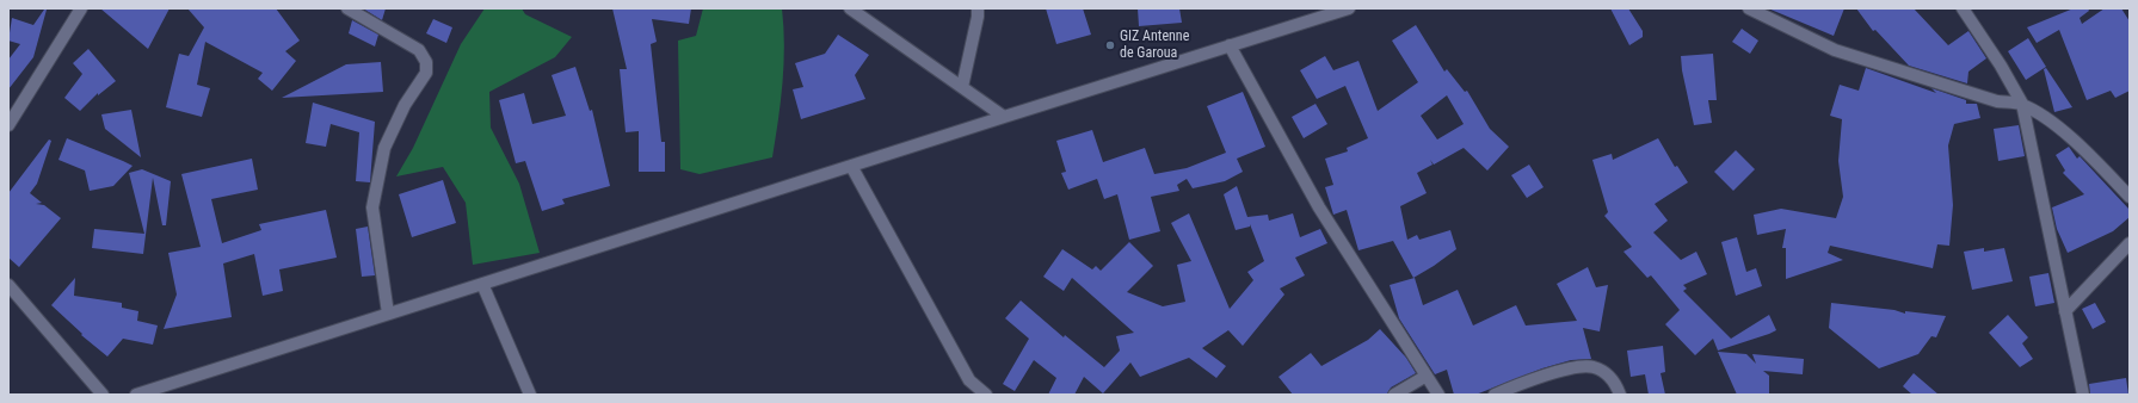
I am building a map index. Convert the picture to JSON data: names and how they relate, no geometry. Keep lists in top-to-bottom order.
{
  "places": ["GIZ Antenne de Garoua"]
}
